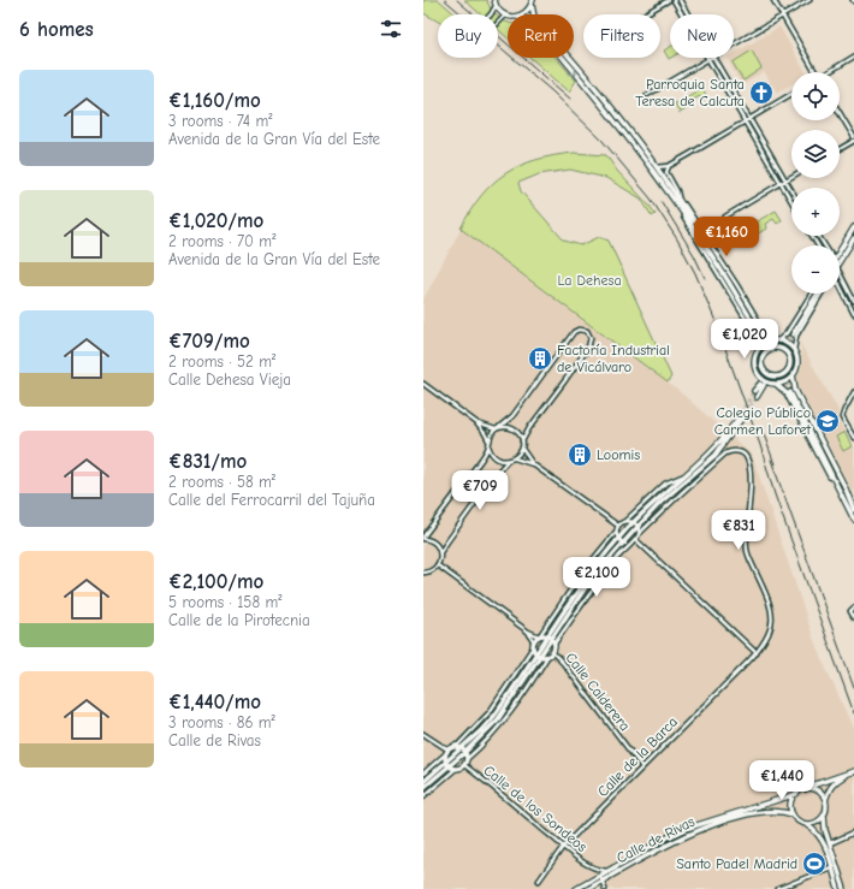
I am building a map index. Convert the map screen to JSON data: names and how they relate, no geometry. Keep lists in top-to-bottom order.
{
  "streets": {
    "main road": ["Calle de Rivas"],
    "street": ["Calle Calderera", "Calle de la Barca", "Calle de los Sondeos"]
  },
  "crossings": [
    ["Calle Calderera", "Calle de la Barca"],
    ["Calle de la Barca", "Calle de los Sondeos"],
    ["Calle de los Sondeos", "Calle de Rivas"]
  ],
  "parks": ["La Dehesa"],
  "places": {
    "church": ["Parroquia Santa Teresa de Calcuta"],
    "building": ["Factoría Industrial de Vicálvaro", "Loomis"],
    "school or university": ["Colegio Público Carmen Laforet"],
    "sports": ["Santo Padel Madrid"]
  },
  "page": {
    "heading": "6 homes",
    "chip": [
      "Buy",
      "Rent",
      "Filters",
      "New"
    ],
    "list": [
      {
        "name": "€1,160/mo",
        "note": "3 rooms · 74 m² · Avenida de la Gran Vía del Este"
      },
      {
        "name": "€1,020/mo",
        "note": "2 rooms · 70 m² · Avenida de la Gran Vía del Este"
      },
      {
        "name": "€709/mo",
        "note": "2 rooms · 52 m² · Calle Dehesa Vieja"
      },
      {
        "name": "€831/mo",
        "note": "2 rooms · 58 m² · Calle del Ferrocarril del Tajuña"
      },
      {
        "name": "€2,100/mo",
        "note": "5 rooms · 158 m² · Calle de la Pirotecnia"
      },
      {
        "name": "€1,440/mo",
        "note": "3 rooms · 86 m² · Calle de Rivas"
      }
    ],
    "map_buttons": ["+", "−"],
    "price": [
      "€1,160",
      "€1,020",
      "€709",
      "€831",
      "€2,100",
      "€1,440"
    ]
  }
}
